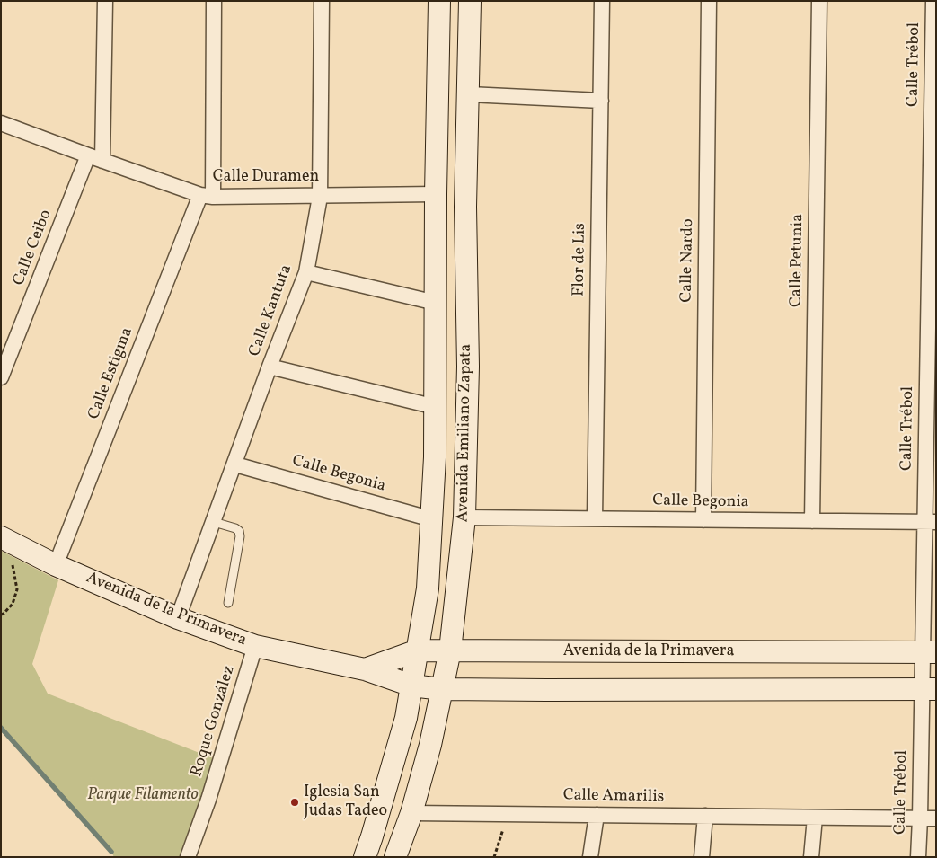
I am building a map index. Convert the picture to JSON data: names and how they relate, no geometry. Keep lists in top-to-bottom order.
{
  "streets": {
    "street": [
      "Calle Trébol",
      "Calle Duramen",
      "Calle Ceibo",
      "Flor de Lis",
      "Calle Nardo",
      "Calle Petunia",
      "Calle Kantuta",
      "Calle Estigma",
      "Avenida Emiliano Zapata",
      "Calle Begonia",
      "Avenida de la Primavera",
      "Roque González",
      "Calle Amarilis"
    ]
  },
  "crossings": [
    ["Calle Trébol", "Calle Begonia"],
    ["Calle Trébol", "Avenida de la Primavera"],
    ["Calle Trébol", "Calle Amarilis"],
    ["Calle Duramen", "Calle Ceibo"],
    ["Calle Duramen", "Calle Kantuta"],
    ["Calle Duramen", "Calle Estigma"],
    ["Calle Duramen", "Avenida Emiliano Zapata"],
    ["Flor de Lis", "Calle Begonia"],
    ["Calle Nardo", "Calle Begonia"],
    ["Calle Petunia", "Calle Begonia"],
    ["Calle Kantuta", "Calle Begonia"],
    ["Calle Kantuta", "Avenida de la Primavera"],
    ["Calle Estigma", "Avenida de la Primavera"],
    ["Avenida Emiliano Zapata", "Calle Begonia"],
    ["Avenida Emiliano Zapata", "Avenida de la Primavera"],
    ["Avenida Emiliano Zapata", "Calle Amarilis"],
    ["Avenida de la Primavera", "Roque González"]
  ],
  "parks": ["Parque Filamento"],
  "places": ["Iglesia San Judas Tadeo"]
}
